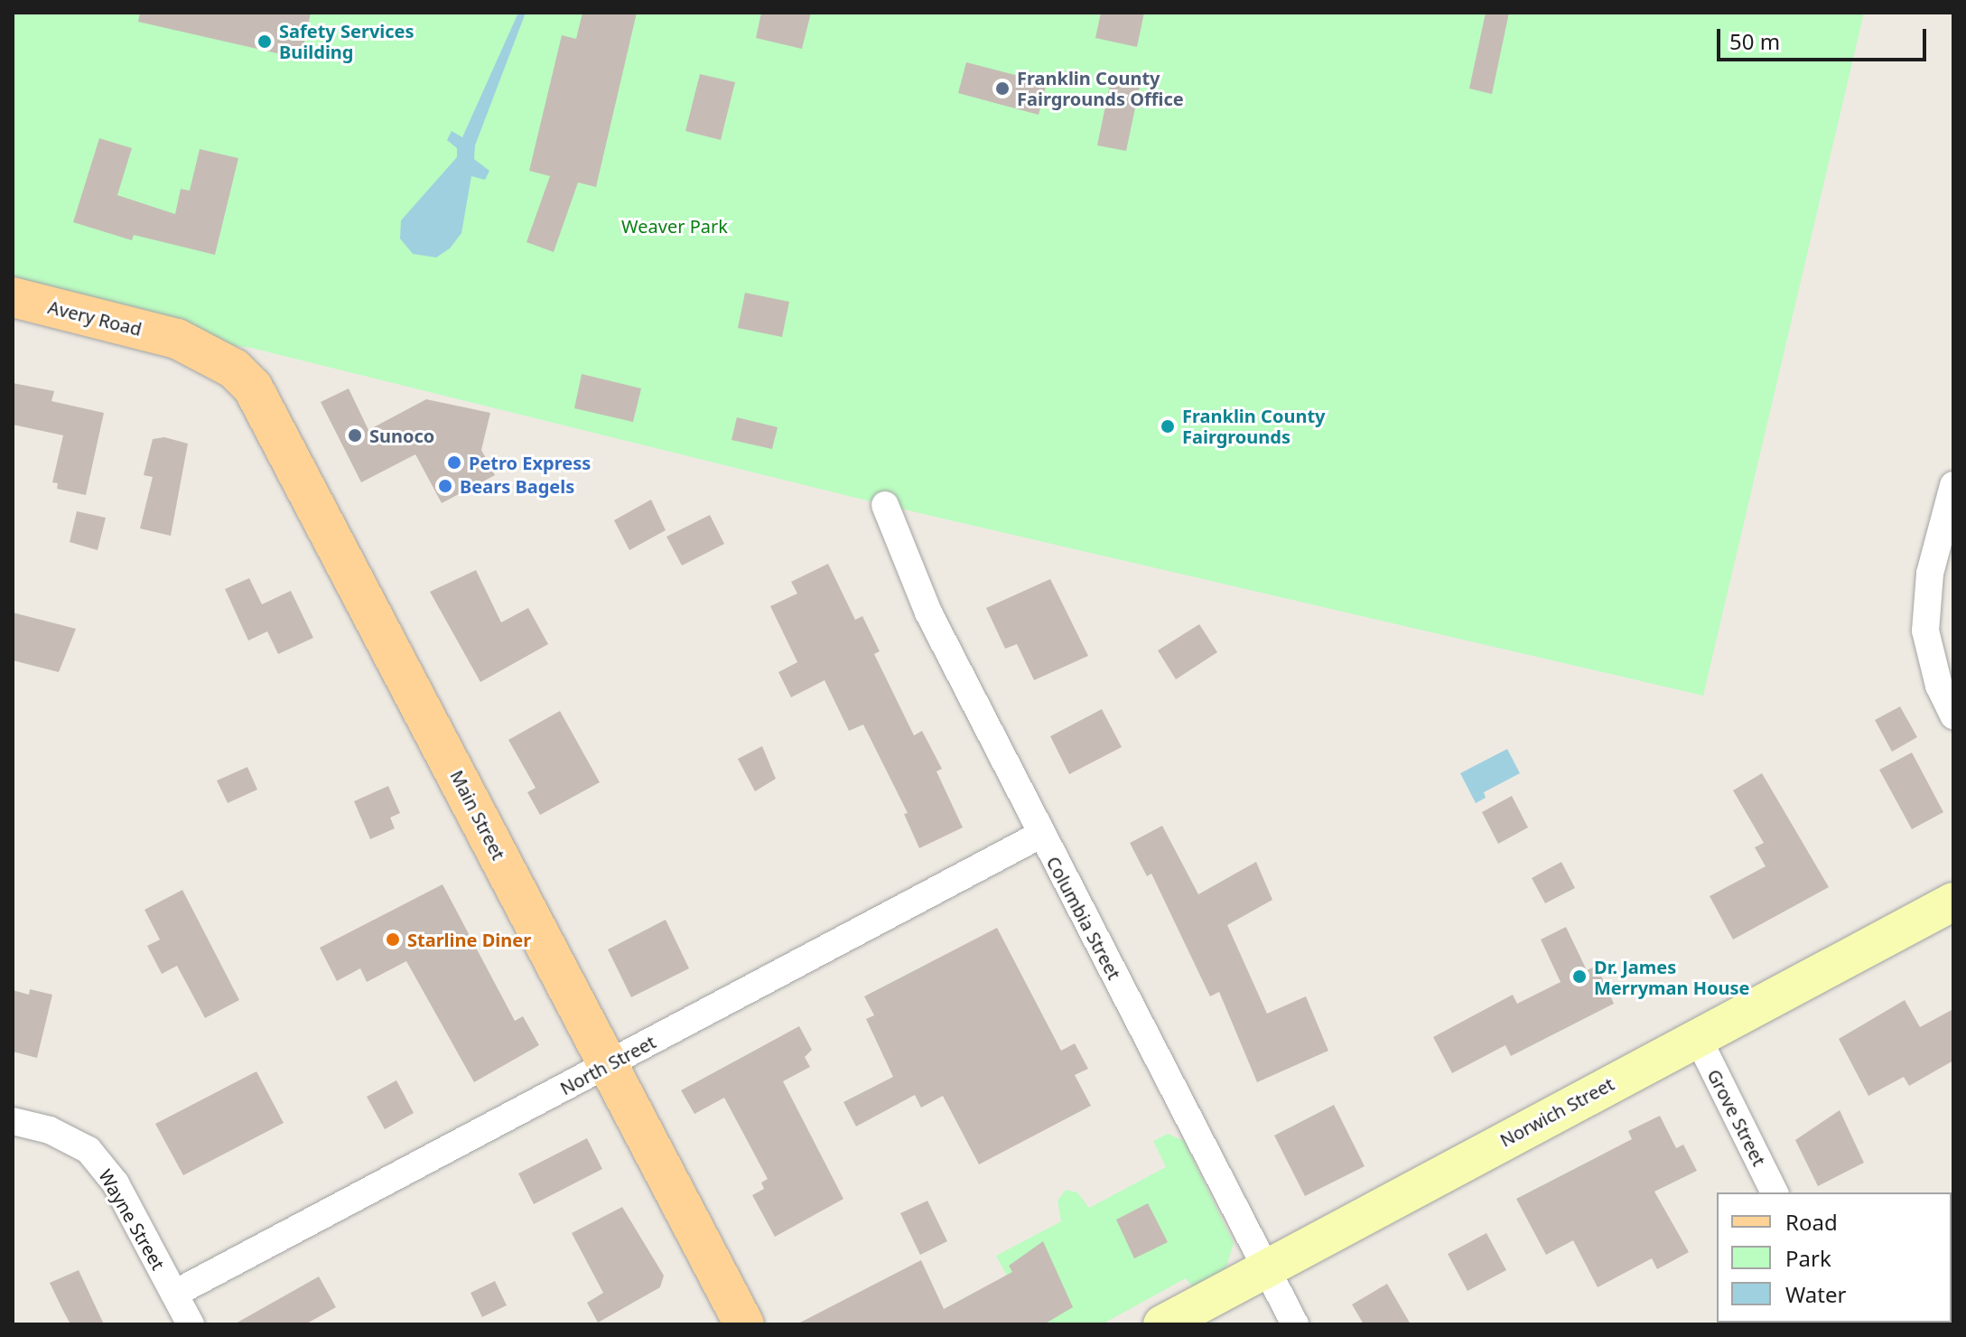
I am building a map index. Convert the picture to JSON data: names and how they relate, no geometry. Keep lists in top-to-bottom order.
{
  "streets": {
    "main road": ["Avery Road", "Main Street", "Norwich Street"],
    "street": [
      "Columbia Street",
      "North Street",
      "Grove Street",
      "Wayne Street"
    ]
  },
  "crossings": [
    ["Avery Road", "Main Street"],
    ["Main Street", "North Street"],
    ["Columbia Street", "North Street"],
    ["Columbia Street", "Norwich Street"],
    ["North Street", "Wayne Street"],
    ["Norwich Street", "Grove Street"]
  ],
  "parks": ["Weaver Park"],
  "places": [
    "Safety Services Building",
    "Franklin County Fairgrounds Office",
    "Franklin County Fairgrounds",
    "Sunoco",
    "Petro Express",
    "Bears Bagels",
    "Starline Diner",
    "Dr. James Merryman House"
  ],
  "legend": ["Road", "Park", "Water"],
  "scale_bar": "50 m"
}
